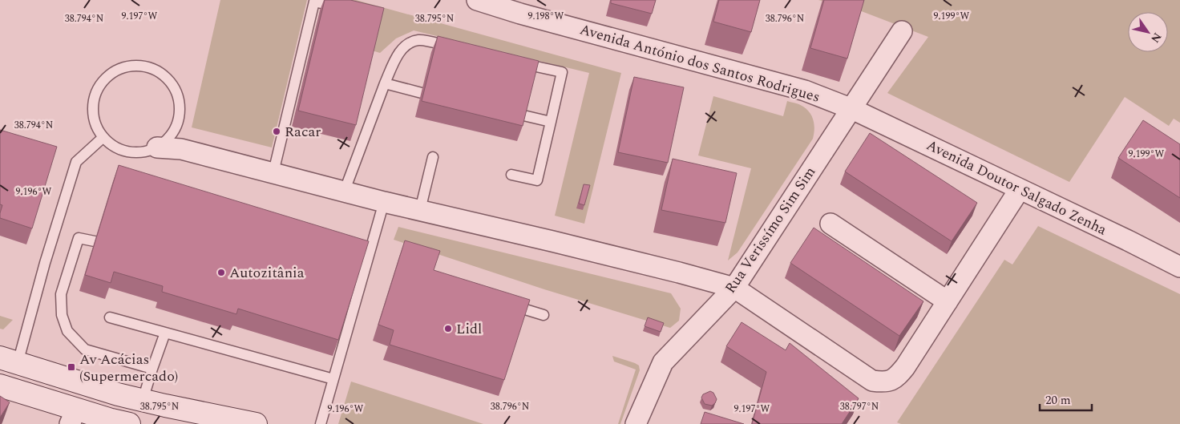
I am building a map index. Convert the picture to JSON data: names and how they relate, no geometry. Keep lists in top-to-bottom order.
{
  "streets": {
    "street": ["Avenida António dos Santos Rodrigues", "Avenida Doutor Salgado Zenha", "Rua Verissímo Sim Sim"]
  },
  "crossings": [
    ["Avenida António dos Santos Rodrigues", "Avenida Doutor Salgado Zenha"],
    ["Avenida António dos Santos Rodrigues", "Rua Verissímo Sim Sim"],
    ["Avenida Doutor Salgado Zenha", "Rua Verissímo Sim Sim"]
  ],
  "places": {
    "other": ["Racar", "Autozitânia", "Lidl"],
    "transit": ["Av Acácias (Supermercado)"]
  },
  "scale_bar": "20 m",
  "north": "bottom right",
  "coordinates": [
    "9.197°W",
    "9.198°W",
    "9.199°W",
    "38.794°N",
    "38.795°N",
    "38.796°N",
    "9.196°W",
    "38.797°N"
  ]
}
